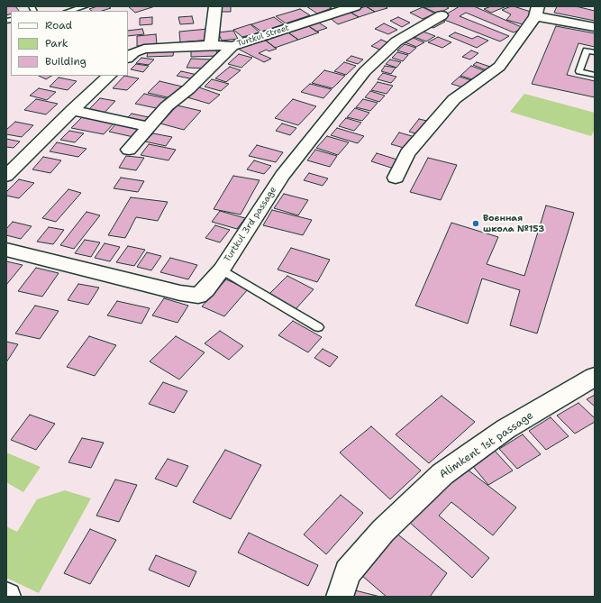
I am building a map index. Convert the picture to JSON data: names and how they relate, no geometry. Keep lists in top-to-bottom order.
{
  "streets": {
    "street": ["Turtkul Street", "Turtkul 3rd passage", "Alimkent 1st passage"]
  },
  "places": ["Военная школа №153"],
  "legend": ["Road", "Park", "Building"]
}
